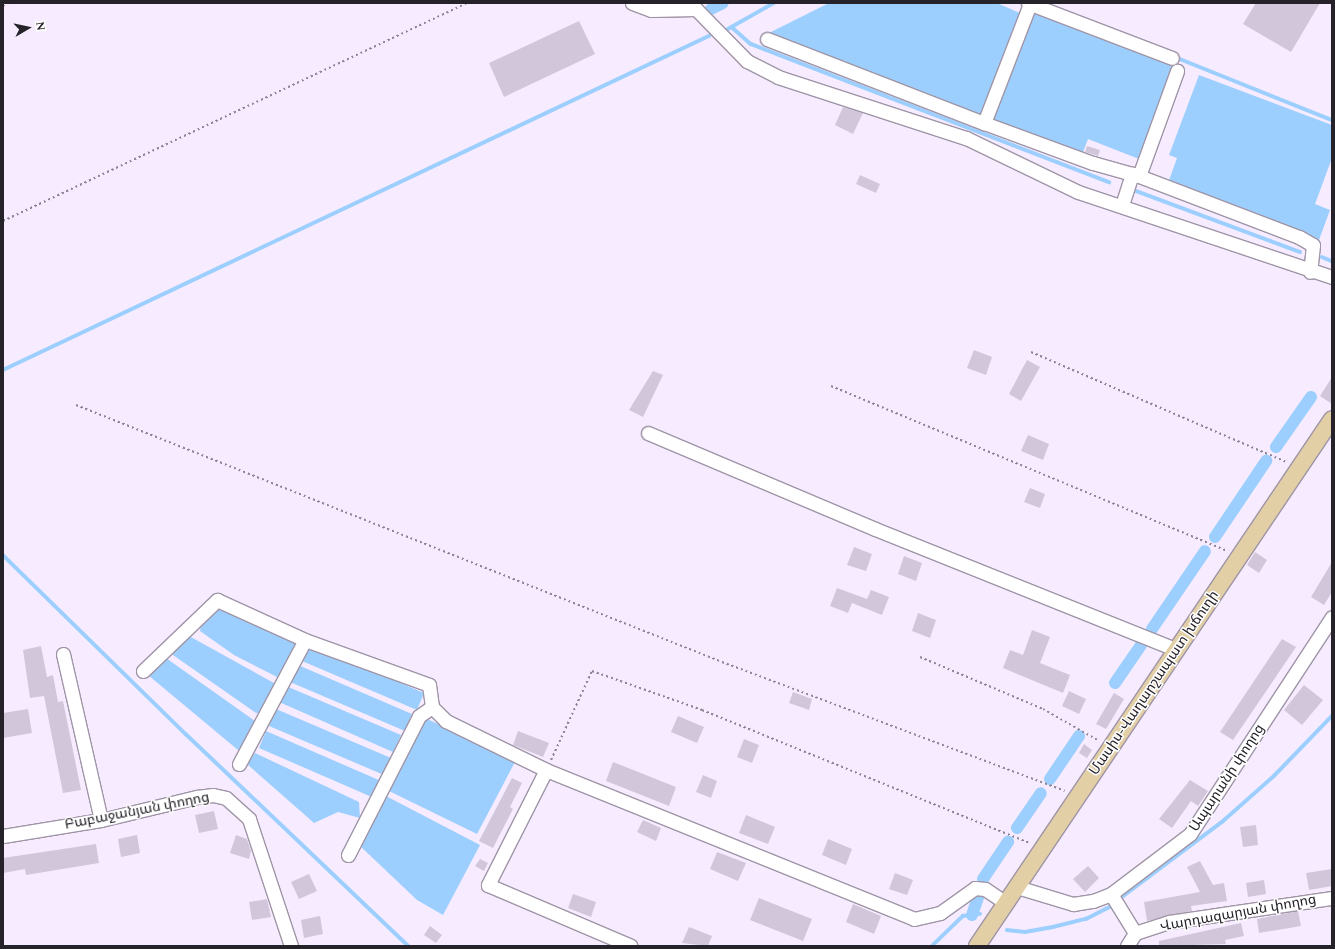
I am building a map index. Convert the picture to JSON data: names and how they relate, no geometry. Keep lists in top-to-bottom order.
{
  "streets": {
    "main road": ["Մասիս-Վաղարշապատ խճուղի"],
    "street": ["Ապարանի փողոց", "Բաբաջանյան փողոց", "Վարդազարյան փողոց"]
  },
  "crossings": [
    ["Մասիս-Վաղարշապատ խճուղի", "Ապարանի փողոց"]
  ],
  "north": "right"
}
